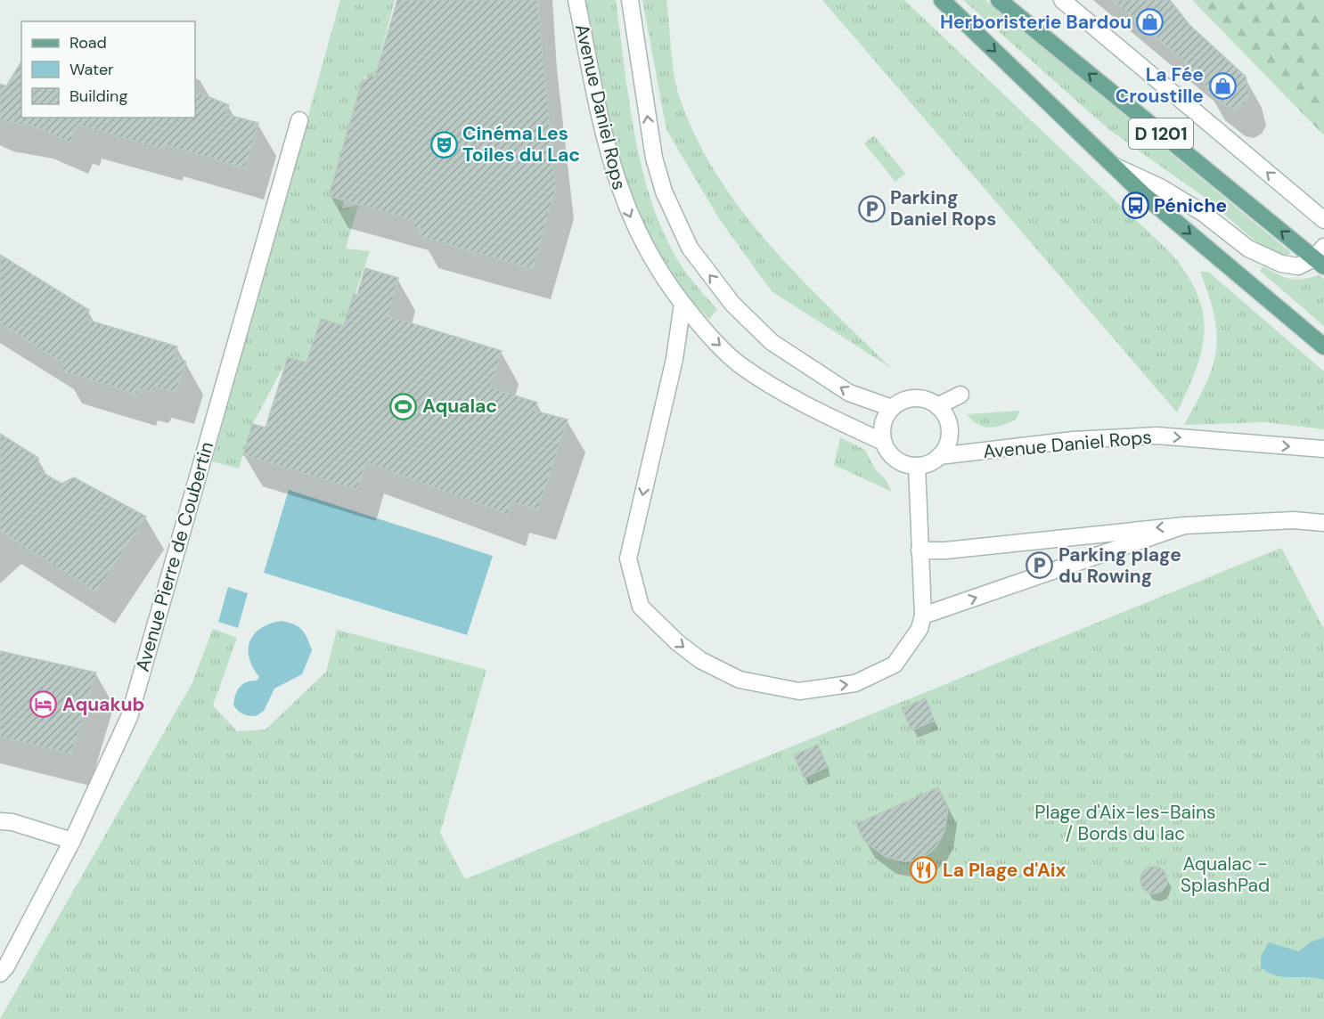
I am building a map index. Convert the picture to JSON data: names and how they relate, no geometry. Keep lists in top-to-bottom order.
{
  "streets": {
    "main road": ["D 1201"],
    "street": ["Avenue Daniel Rops", "Avenue Pierre de Coubertin"]
  },
  "one_way": ["Avenue Daniel Rops"],
  "parks": ["Plage d'Aix-les-Bains / Bords du lac", "Aqualac - SplashPad"],
  "places": {
    "shop": ["Herboristerie Bardou", "La Fée Croustille"],
    "theatre": ["Cinéma Les Toiles du Lac"],
    "bus stop": ["Péniche"],
    "parking": ["Parking Daniel Rops", "Parking plage du Rowing"],
    "sports": ["Aqualac"],
    "hotel": ["Aquakub"],
    "restaurant": ["La Plage d'Aix"]
  },
  "legend": ["Road", "Water", "Building"]
}
